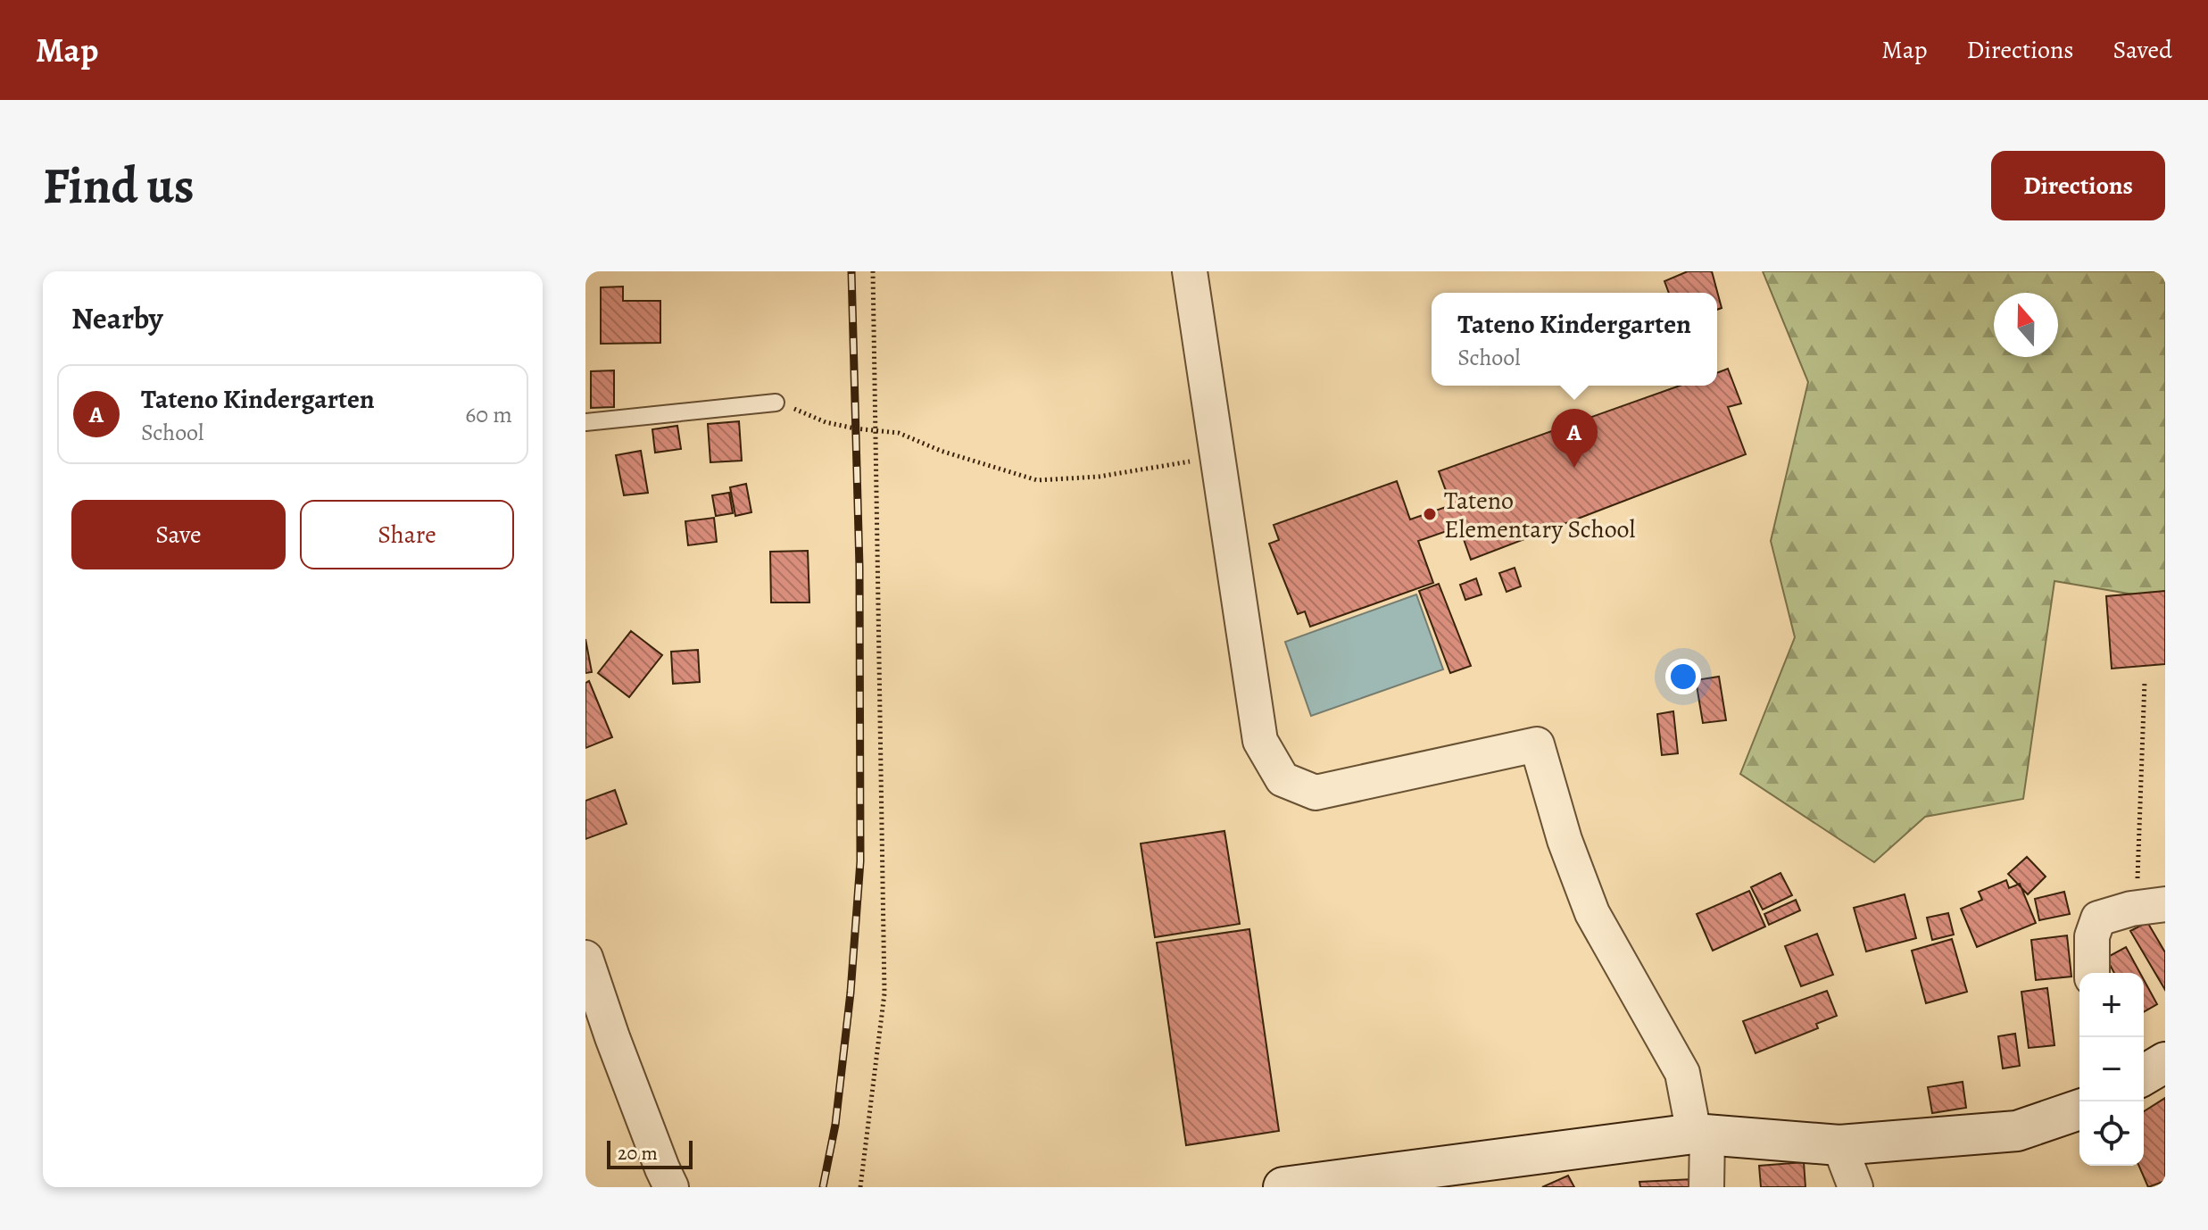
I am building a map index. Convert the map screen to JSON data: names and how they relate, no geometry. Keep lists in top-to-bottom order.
{
  "places": ["Tateno Elementary School"],
  "scale_bar": "20 m",
  "north": "top",
  "page": {
    "header": "Map",
    "nav": ["Map", "Directions", "Saved"],
    "buttons": [
      "Directions",
      ["Save", "Share"]
    ],
    "title": "Find us",
    "heading": "Nearby",
    "popup": ["Tateno Kindergarten", "School"],
    "list": [
      {
        "mark": "A",
        "name": "Tateno Kindergarten",
        "note": "School",
        "value": "60 m"
      }
    ],
    "pins": "A",
    "map_buttons": ["+", "−"],
    "scale": "20 m"
  }
}
